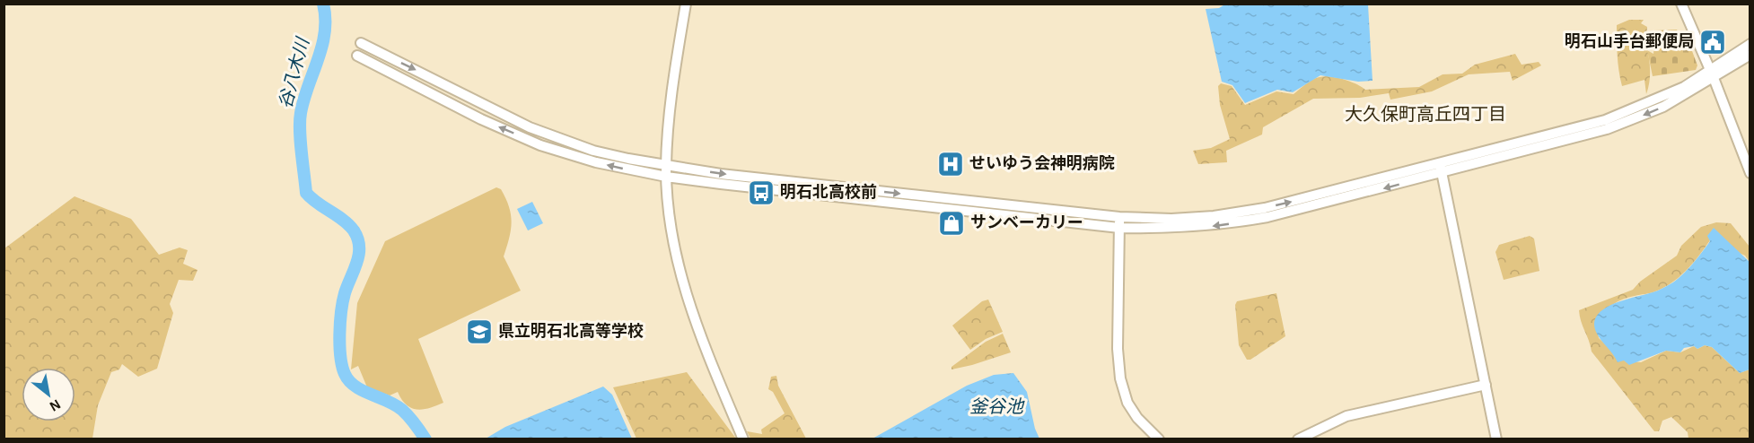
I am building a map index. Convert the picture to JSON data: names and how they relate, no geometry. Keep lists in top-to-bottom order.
{
  "districts": ["大久保町高丘四丁目"],
  "water": ["谷八木川", "釜谷池"],
  "places": {
    "public building": ["明石山手台郵便局"],
    "hospital": ["せいゆう会神明病院"],
    "bus stop": ["明石北高校前"],
    "shop": ["サンベーカリー"],
    "school or university": ["県立明石北高等学校"]
  },
  "north": "bottom right"
}
